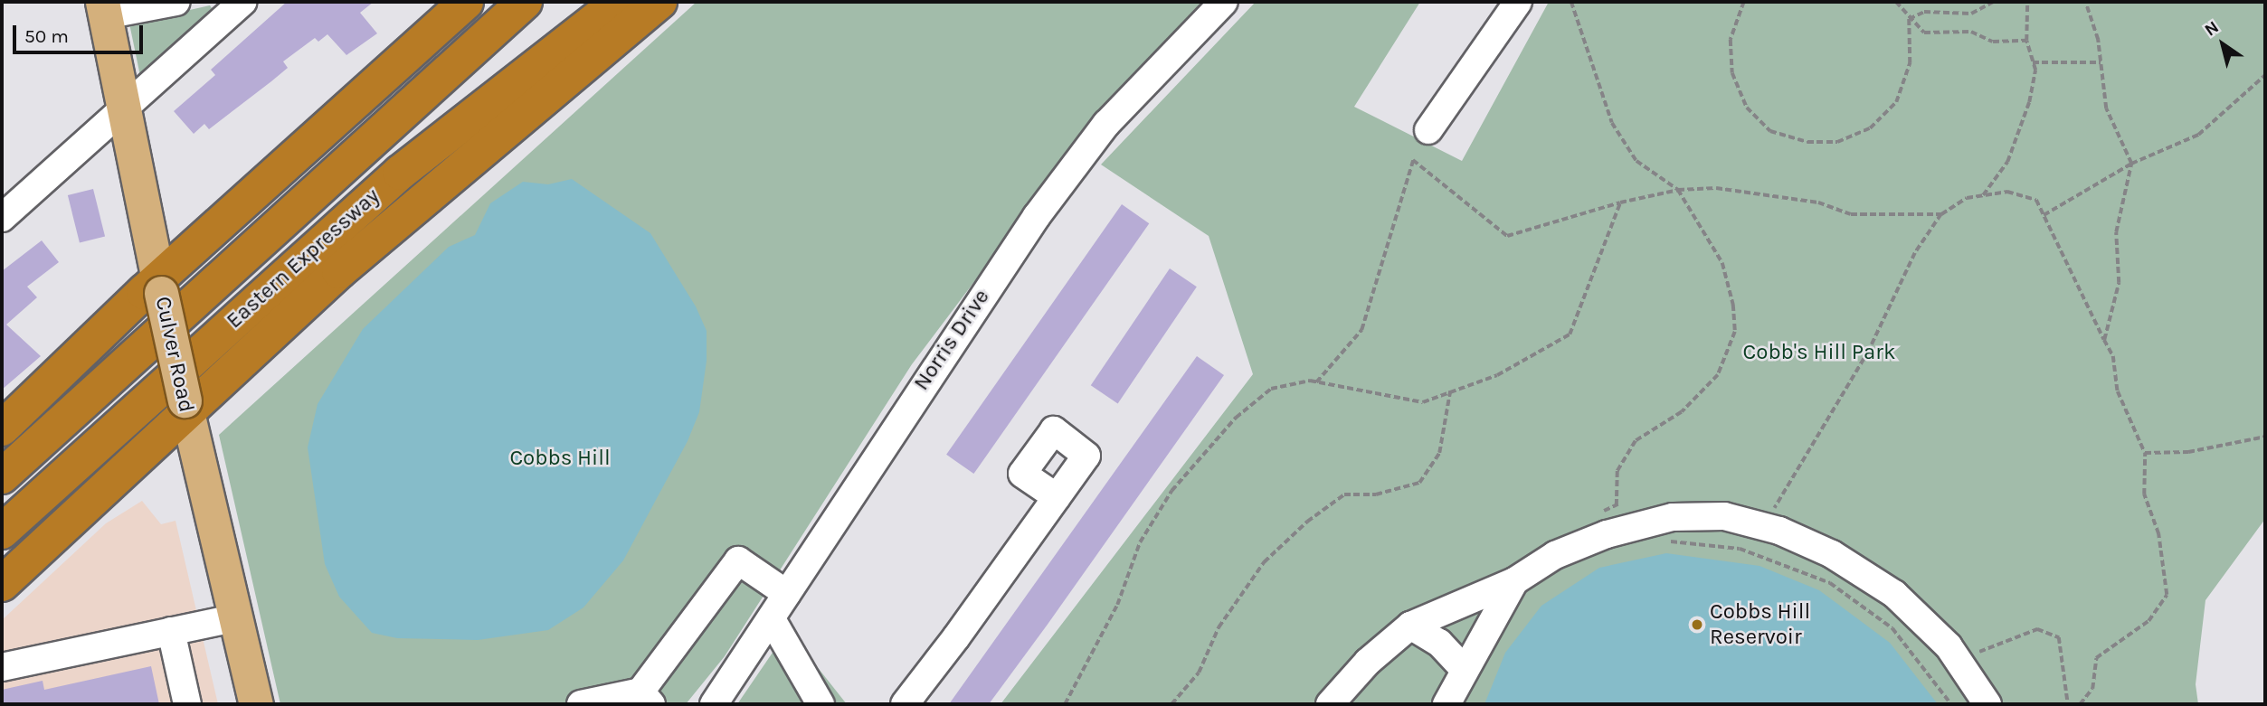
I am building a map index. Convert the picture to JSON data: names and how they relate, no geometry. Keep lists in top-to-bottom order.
{
  "streets": {
    "highway": ["Eastern Expressway"],
    "main road": ["Culver Road"],
    "street": ["Norris Drive"]
  },
  "parks": ["Cobb's Hill Park", "Cobbs Hill"],
  "places": ["Cobbs Hill Reservoir"],
  "scale_bar": "50 m",
  "north": "top left"
}
